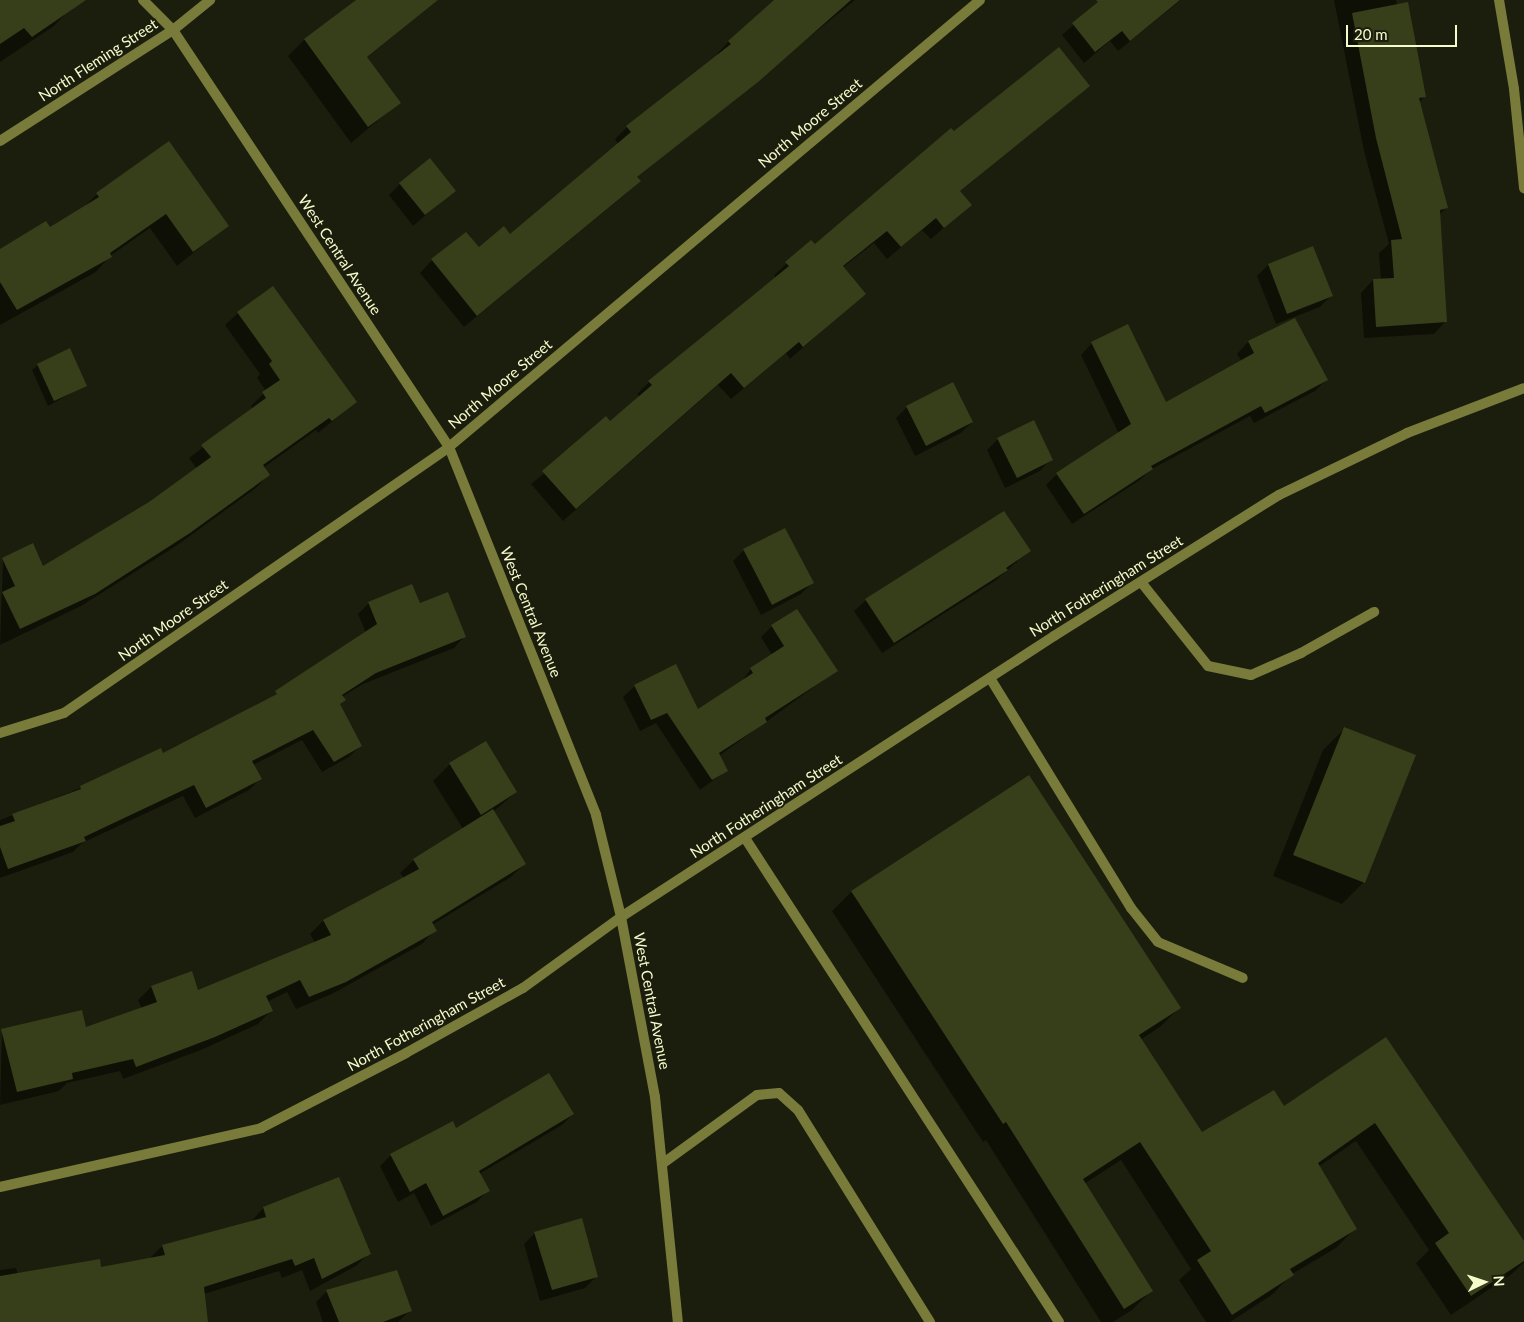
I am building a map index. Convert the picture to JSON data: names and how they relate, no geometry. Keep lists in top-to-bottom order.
{
  "streets": {
    "street": [
      "North Fleming Street",
      "North Moore Street",
      "West Central Avenue",
      "North Fotheringham Street"
    ]
  },
  "crossings": [
    ["North Fleming Street", "West Central Avenue"],
    ["North Moore Street", "West Central Avenue"],
    ["West Central Avenue", "North Fotheringham Street"]
  ],
  "scale_bar": "20 m",
  "north": "right"
}
